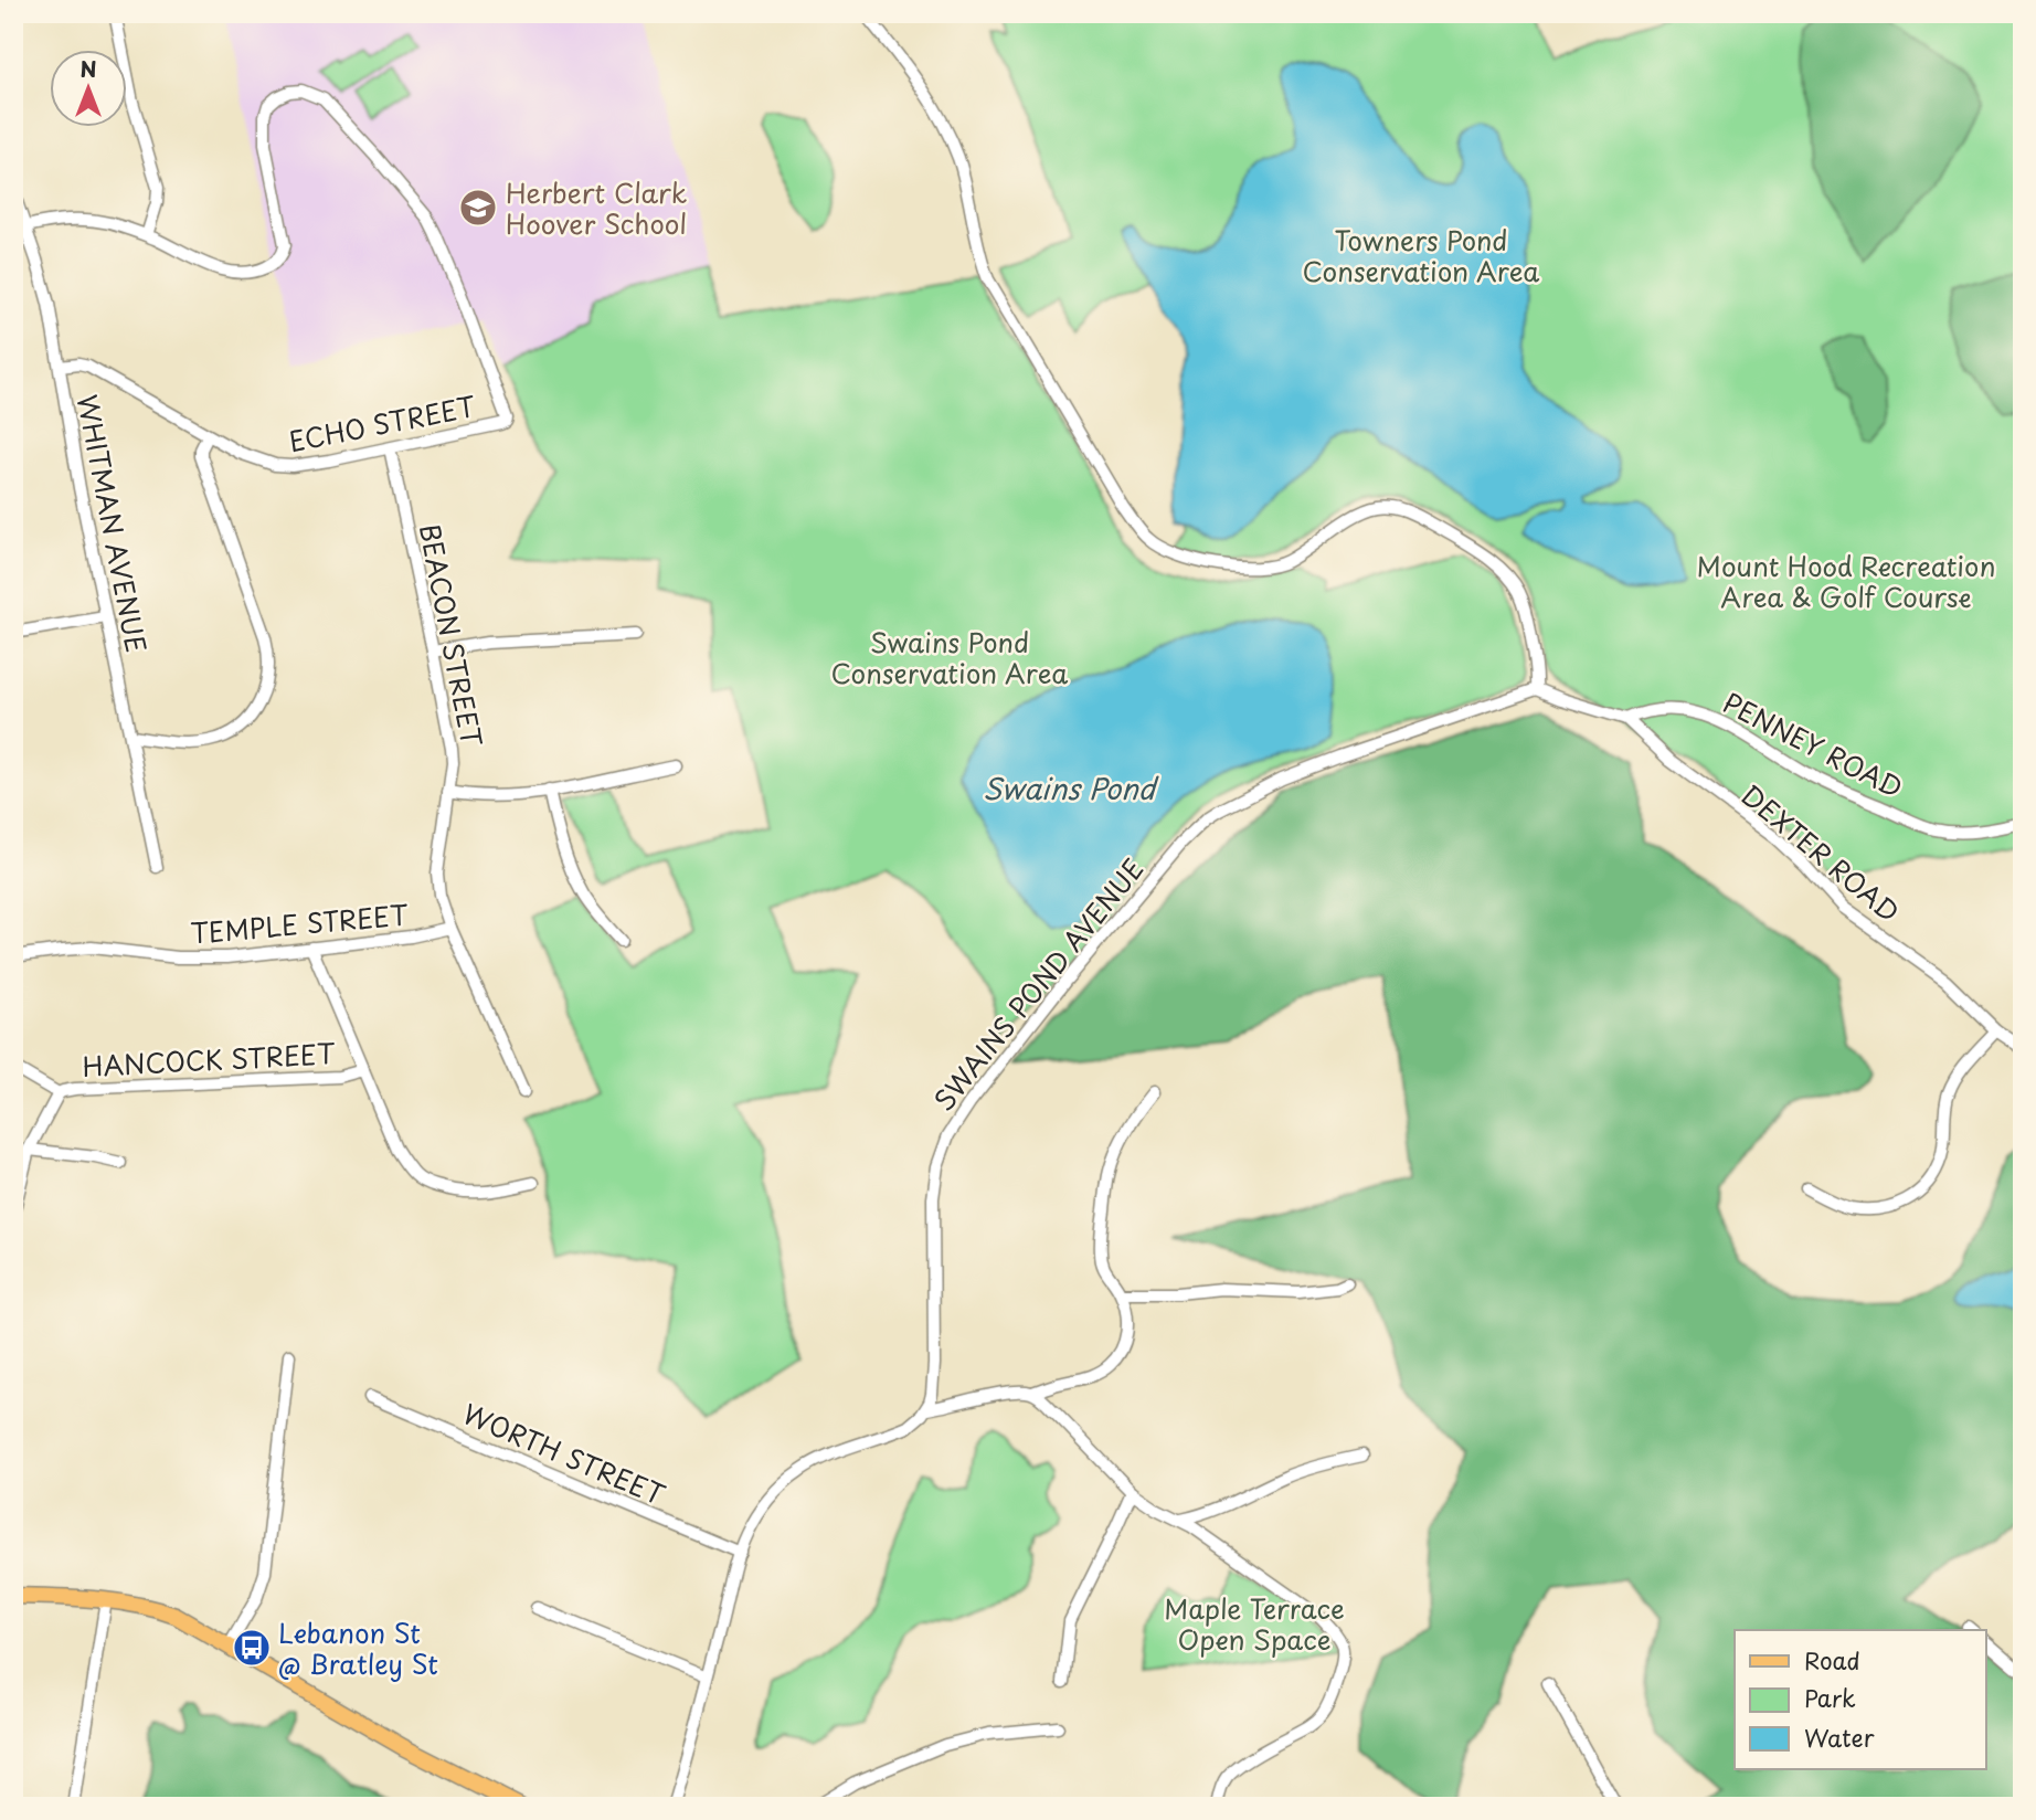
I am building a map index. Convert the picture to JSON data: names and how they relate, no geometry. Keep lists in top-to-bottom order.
{
  "streets": {
    "street": [
      "ECHO STREET",
      "WHITMAN AVENUE",
      "BEACON STREET",
      "PENNEY ROAD",
      "DEXTER ROAD",
      "TEMPLE STREET",
      "SWAINS POND AVENUE",
      "HANCOCK STREET",
      "WORTH STREET"
    ]
  },
  "crossings": [
    ["ECHO STREET", "WHITMAN AVENUE"],
    ["ECHO STREET", "BEACON STREET"],
    ["BEACON STREET", "TEMPLE STREET"],
    ["PENNEY ROAD", "DEXTER ROAD"]
  ],
  "water": ["Swains Pond"],
  "parks": [
    "Towners Pond Conservation Area",
    "Mount Hood Recreation Area & Golf Course",
    "Swains Pond Conservation Area",
    "Maple Terrace Open Space"
  ],
  "places": {
    "school or university": ["Herbert Clark Hoover School"],
    "bus stop": ["Lebanon St @ Bratley St"]
  },
  "legend": ["Road", "Park", "Water"],
  "north": "top"
}
